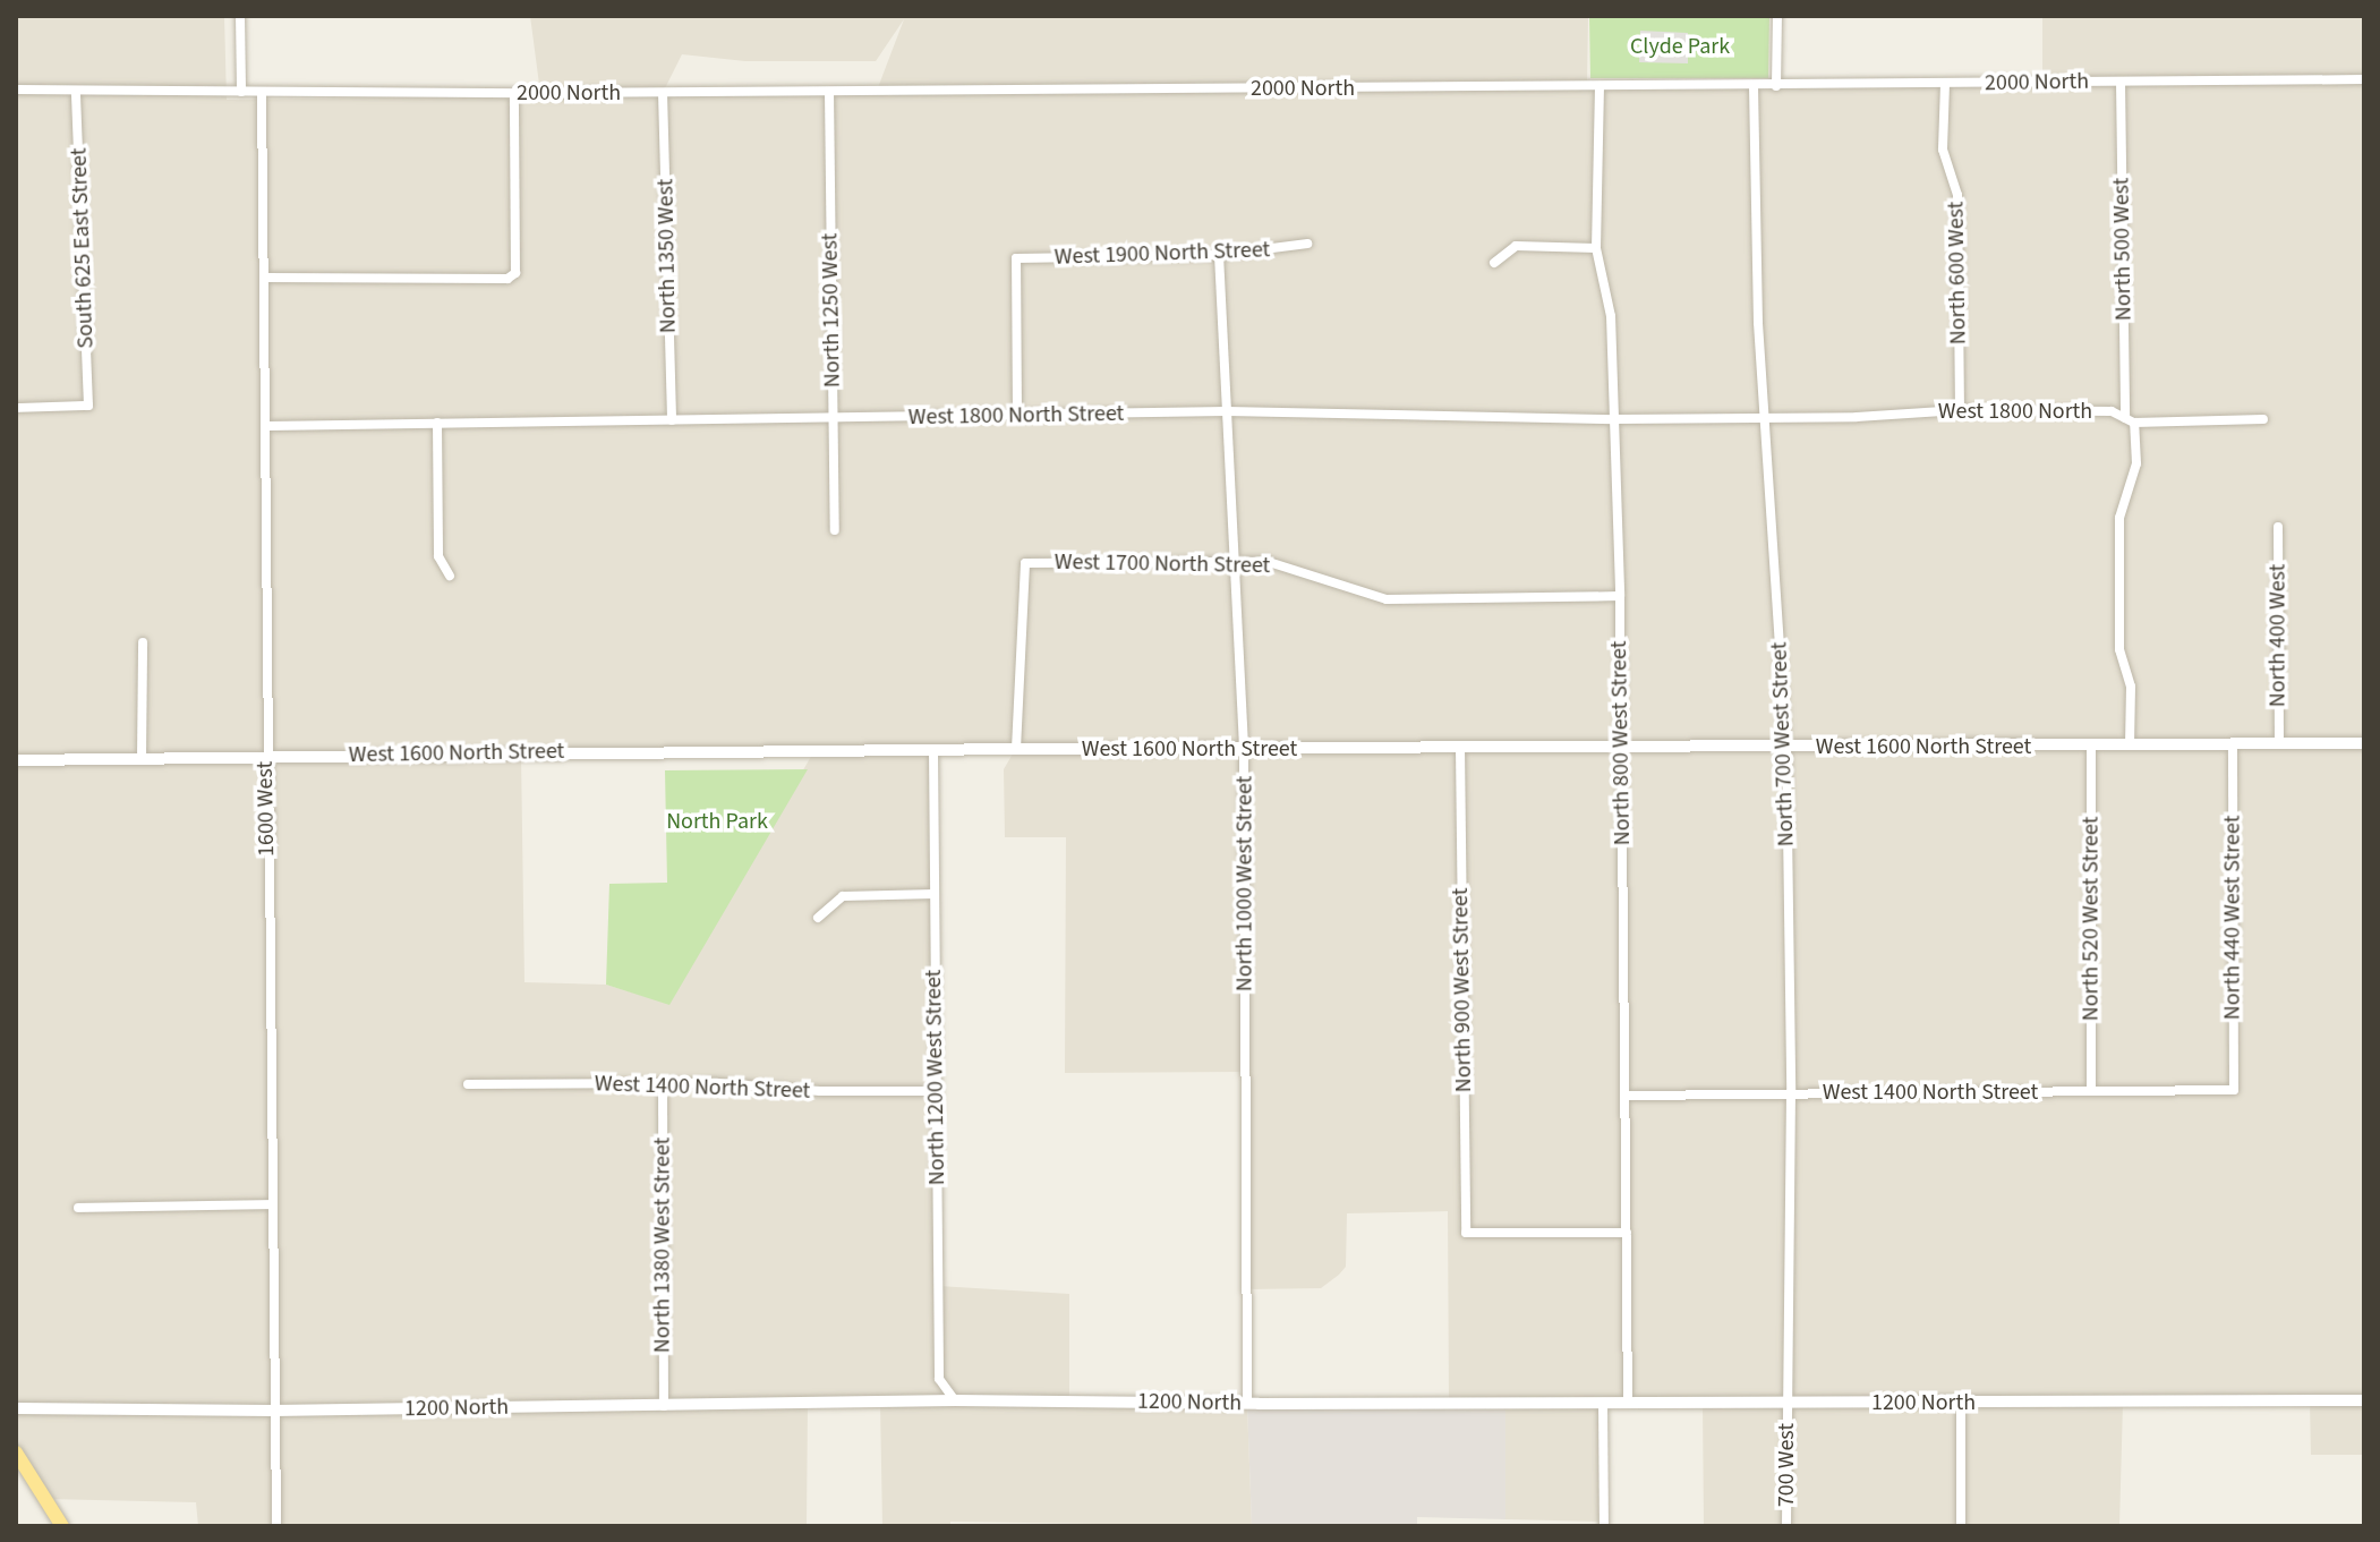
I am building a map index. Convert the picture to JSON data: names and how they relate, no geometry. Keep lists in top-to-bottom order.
{
  "streets": {
    "street": [
      "2000 North",
      "South 625 East Street",
      "North 500 West",
      "West 1900 North Street",
      "North 1350 West",
      "North 600 West",
      "North 1250 West",
      "West 1800 North",
      "West 1800 North Street",
      "West 1700 North Street",
      "North 400 West",
      "North 800 West Street",
      "North 700 West Street",
      "West 1600 North Street",
      "1600 West",
      "North 1000 West Street",
      "North 440 West Street",
      "North 520 West Street",
      "North 900 West Street",
      "North 1200 West Street",
      "West 1400 North Street",
      "North 1380 West Street",
      "1200 North",
      "700 West"
    ]
  },
  "crossings": [
    ["2000 North", "South 625 East Street"],
    ["2000 North", "North 500 West"],
    ["2000 North", "North 1350 West"],
    ["2000 North", "North 600 West"],
    ["2000 North", "North 1250 West"],
    ["2000 North", "North 800 West Street"],
    ["2000 North", "North 700 West Street"],
    ["2000 North", "1600 West"],
    ["North 500 West", "West 1800 North"],
    ["North 500 West", "West 1600 North Street"],
    ["West 1900 North Street", "West 1800 North Street"],
    ["West 1900 North Street", "North 1000 West Street"],
    ["North 1350 West", "West 1800 North Street"],
    ["North 600 West", "West 1800 North"],
    ["North 1250 West", "West 1800 North Street"],
    ["West 1800 North", "West 1800 North Street"],
    ["West 1800 North", "North 700 West Street"],
    ["West 1800 North Street", "North 800 West Street"],
    ["West 1800 North Street", "North 700 West Street"],
    ["West 1800 North Street", "1600 West"],
    ["West 1800 North Street", "North 1000 West Street"],
    ["West 1700 North Street", "North 800 West Street"],
    ["West 1700 North Street", "West 1600 North Street"],
    ["West 1700 North Street", "North 1000 West Street"],
    ["North 400 West", "West 1600 North Street"],
    ["North 800 West Street", "West 1600 North Street"],
    ["North 800 West Street", "North 900 West Street"],
    ["North 800 West Street", "West 1400 North Street"],
    ["North 800 West Street", "1200 North"],
    ["North 700 West Street", "West 1600 North Street"],
    ["North 700 West Street", "West 1400 North Street"],
    ["North 700 West Street", "1200 North"],
    ["North 700 West Street", "700 West"],
    ["West 1600 North Street", "1600 West"],
    ["West 1600 North Street", "North 1000 West Street"],
    ["West 1600 North Street", "North 440 West Street"],
    ["West 1600 North Street", "North 520 West Street"],
    ["West 1600 North Street", "North 900 West Street"],
    ["West 1600 North Street", "North 1200 West Street"],
    ["1600 West", "1200 North"],
    ["North 1000 West Street", "1200 North"],
    ["North 440 West Street", "West 1400 North Street"],
    ["North 520 West Street", "West 1400 North Street"],
    ["North 1200 West Street", "West 1400 North Street"],
    ["North 1200 West Street", "1200 North"],
    ["West 1400 North Street", "North 1380 West Street"],
    ["North 1380 West Street", "1200 North"],
    ["1200 North", "700 West"]
  ],
  "parks": ["Clyde Park", "North Park"]
}
